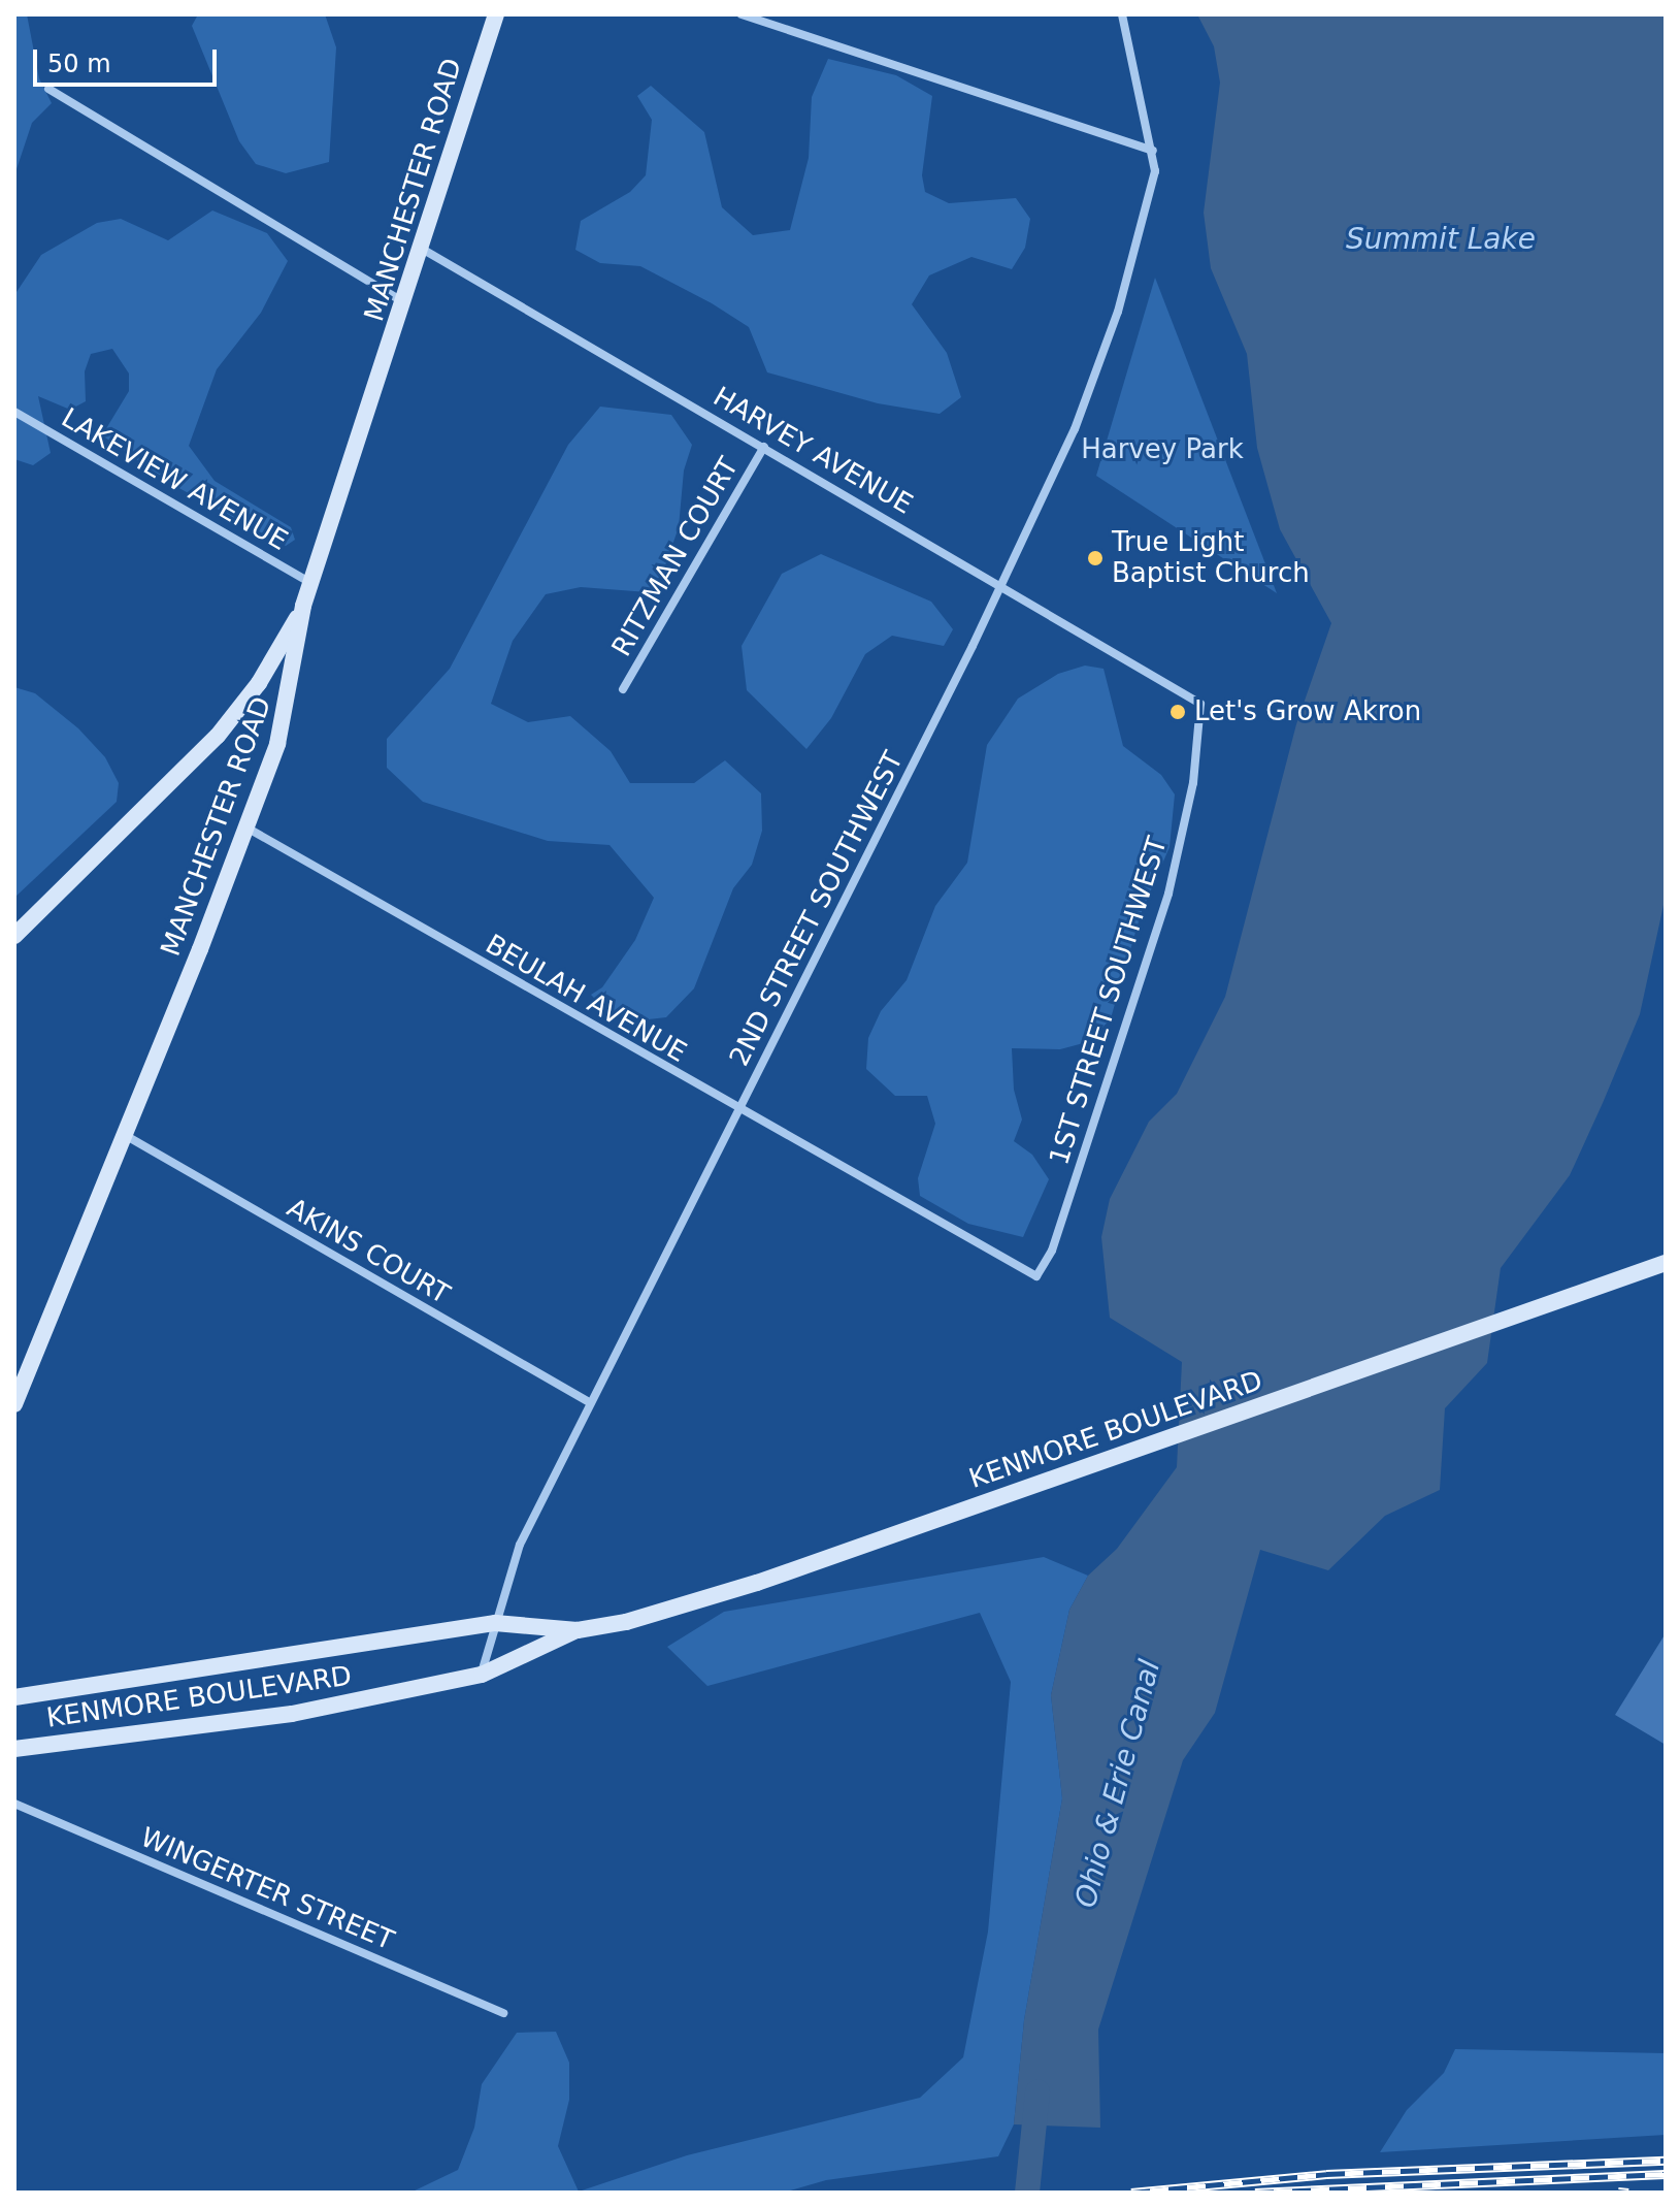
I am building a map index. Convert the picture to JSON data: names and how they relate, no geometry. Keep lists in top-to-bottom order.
{
  "streets": {
    "main road": ["MANCHESTER ROAD", "KENMORE BOULEVARD"],
    "street": [
      "HARVEY AVENUE",
      "LAKEVIEW AVENUE",
      "RITZMAN COURT",
      "2ND STREET SOUTHWEST",
      "BEULAH AVENUE",
      "1ST STREET SOUTHWEST",
      "AKINS COURT",
      "WINGERTER STREET"
    ]
  },
  "crossings": [
    ["MANCHESTER ROAD", "HARVEY AVENUE"],
    ["MANCHESTER ROAD", "LAKEVIEW AVENUE"],
    ["MANCHESTER ROAD", "BEULAH AVENUE"],
    ["MANCHESTER ROAD", "AKINS COURT"],
    ["HARVEY AVENUE", "RITZMAN COURT"],
    ["HARVEY AVENUE", "2ND STREET SOUTHWEST"],
    ["HARVEY AVENUE", "1ST STREET SOUTHWEST"],
    ["2ND STREET SOUTHWEST", "BEULAH AVENUE"],
    ["2ND STREET SOUTHWEST", "AKINS COURT"],
    ["2ND STREET SOUTHWEST", "KENMORE BOULEVARD"],
    ["BEULAH AVENUE", "1ST STREET SOUTHWEST"]
  ],
  "water": ["Summit Lake", "Ohio & Erie Canal"],
  "parks": ["Harvey Park"],
  "places": ["True Light Baptist Church", "Let's Grow Akron"],
  "scale_bar": "50 m"
}
